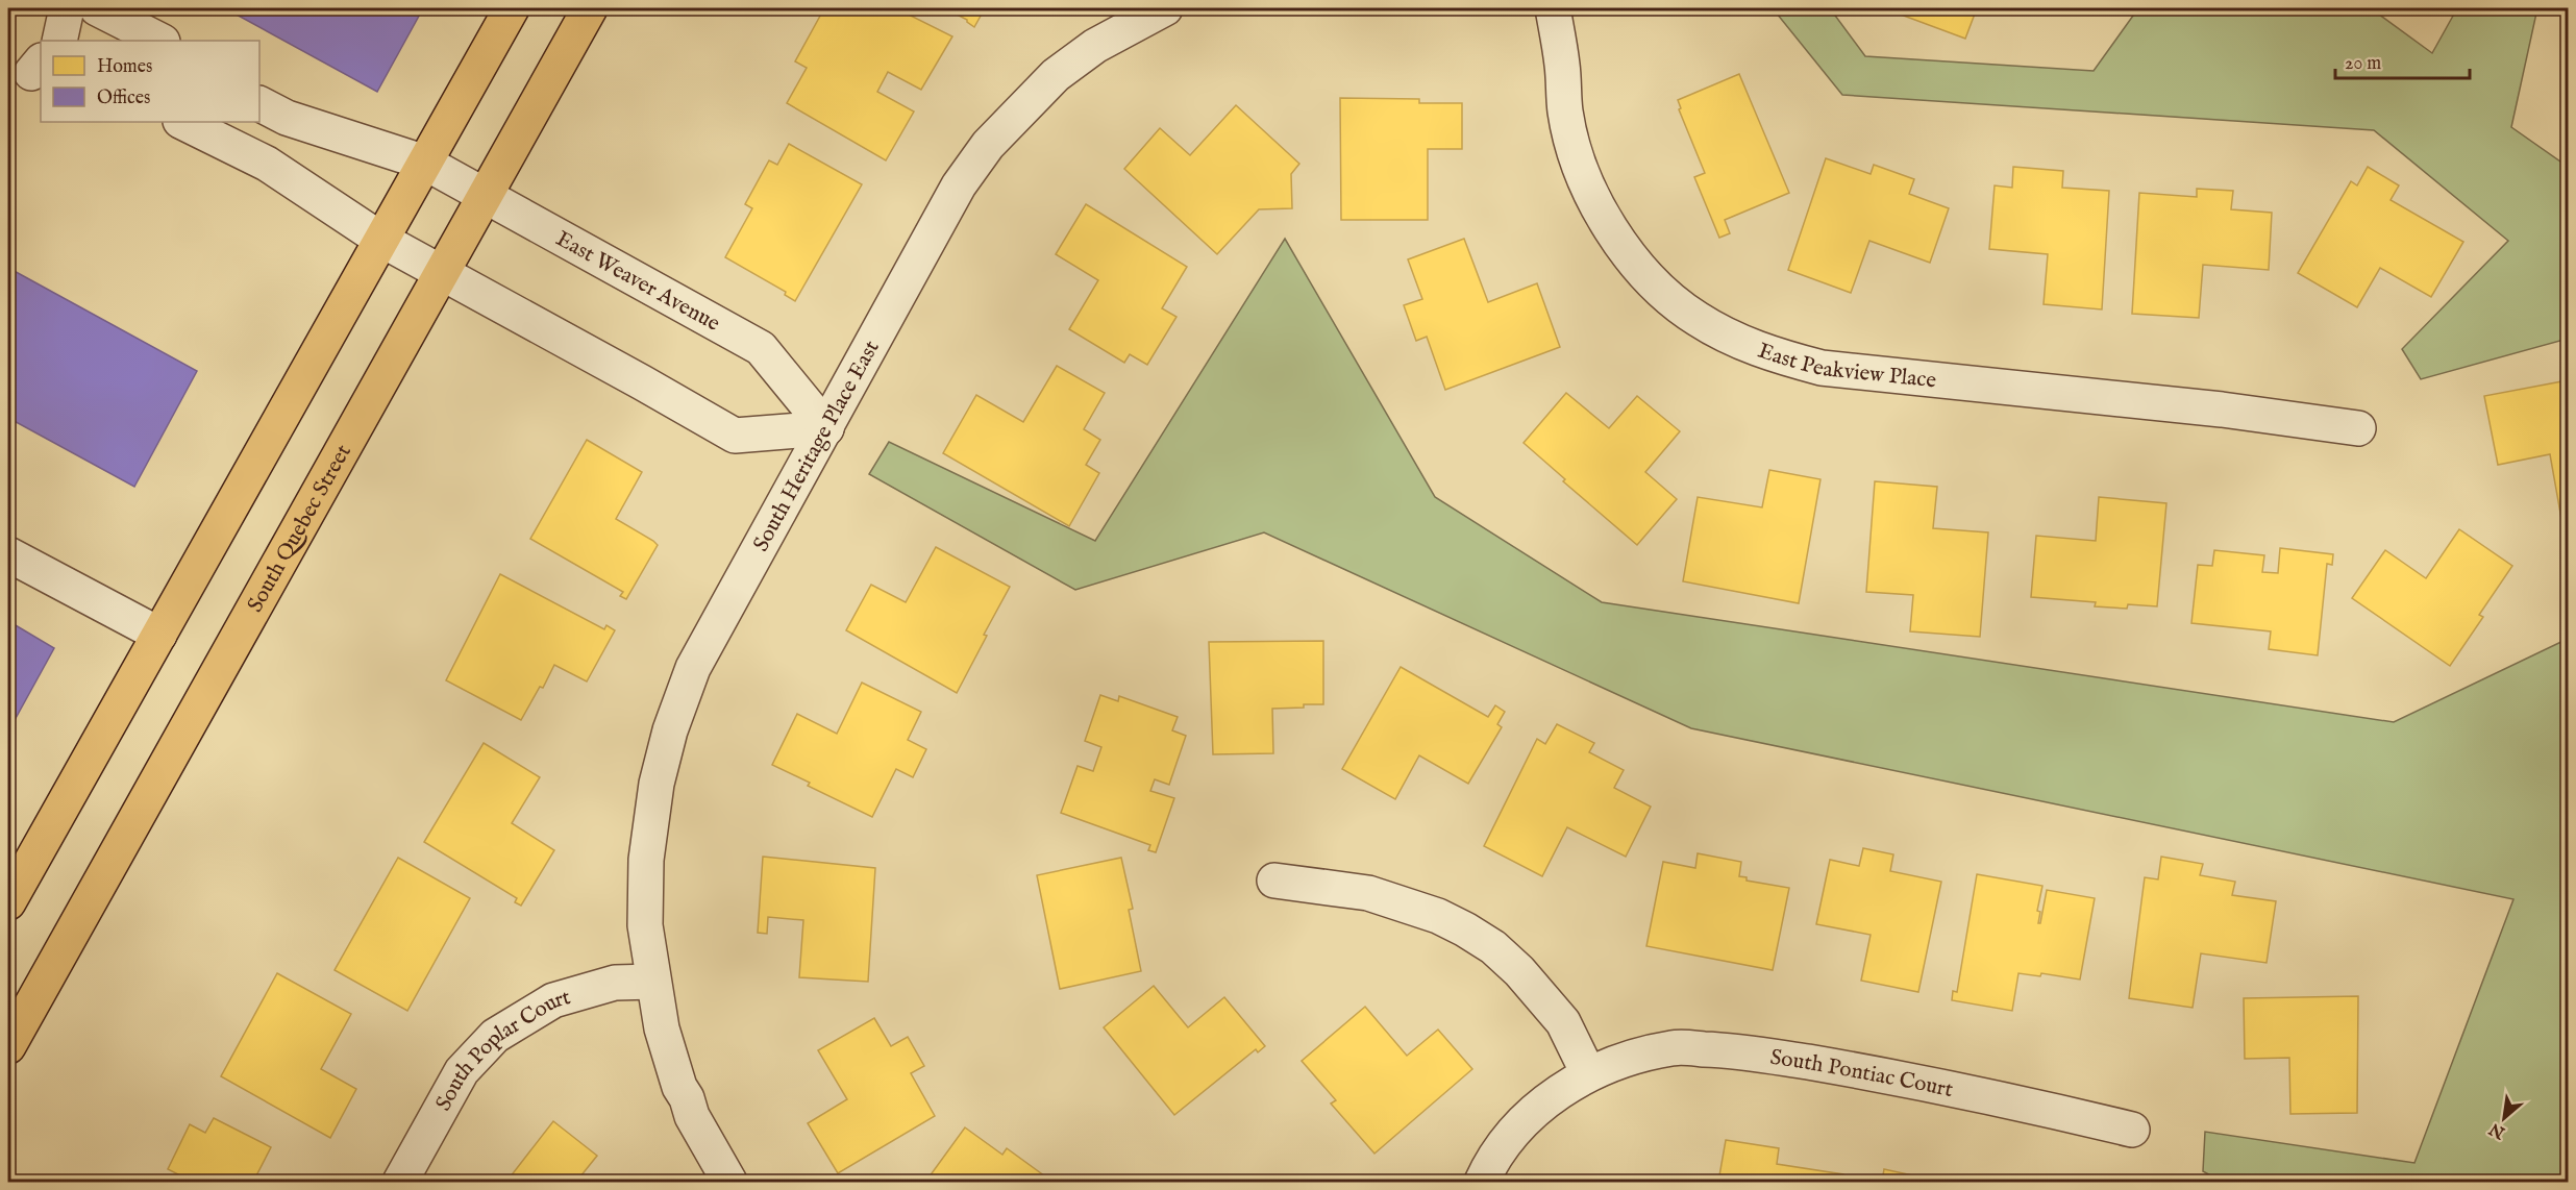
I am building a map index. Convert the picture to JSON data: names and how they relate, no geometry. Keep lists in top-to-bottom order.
{
  "streets": {
    "main road": ["South Quebec Street"],
    "street": [
      "East Weaver Avenue",
      "East Peakview Place",
      "South Heritage Place East",
      "South Poplar Court",
      "South Pontiac Court"
    ]
  },
  "crossings": [
    ["East Weaver Avenue", "South Heritage Place East"],
    ["East Weaver Avenue", "South Quebec Street"],
    ["South Heritage Place East", "South Poplar Court"]
  ],
  "legend": ["Homes", "Offices"],
  "scale_bar": "20 m",
  "north": "bottom left"
}
